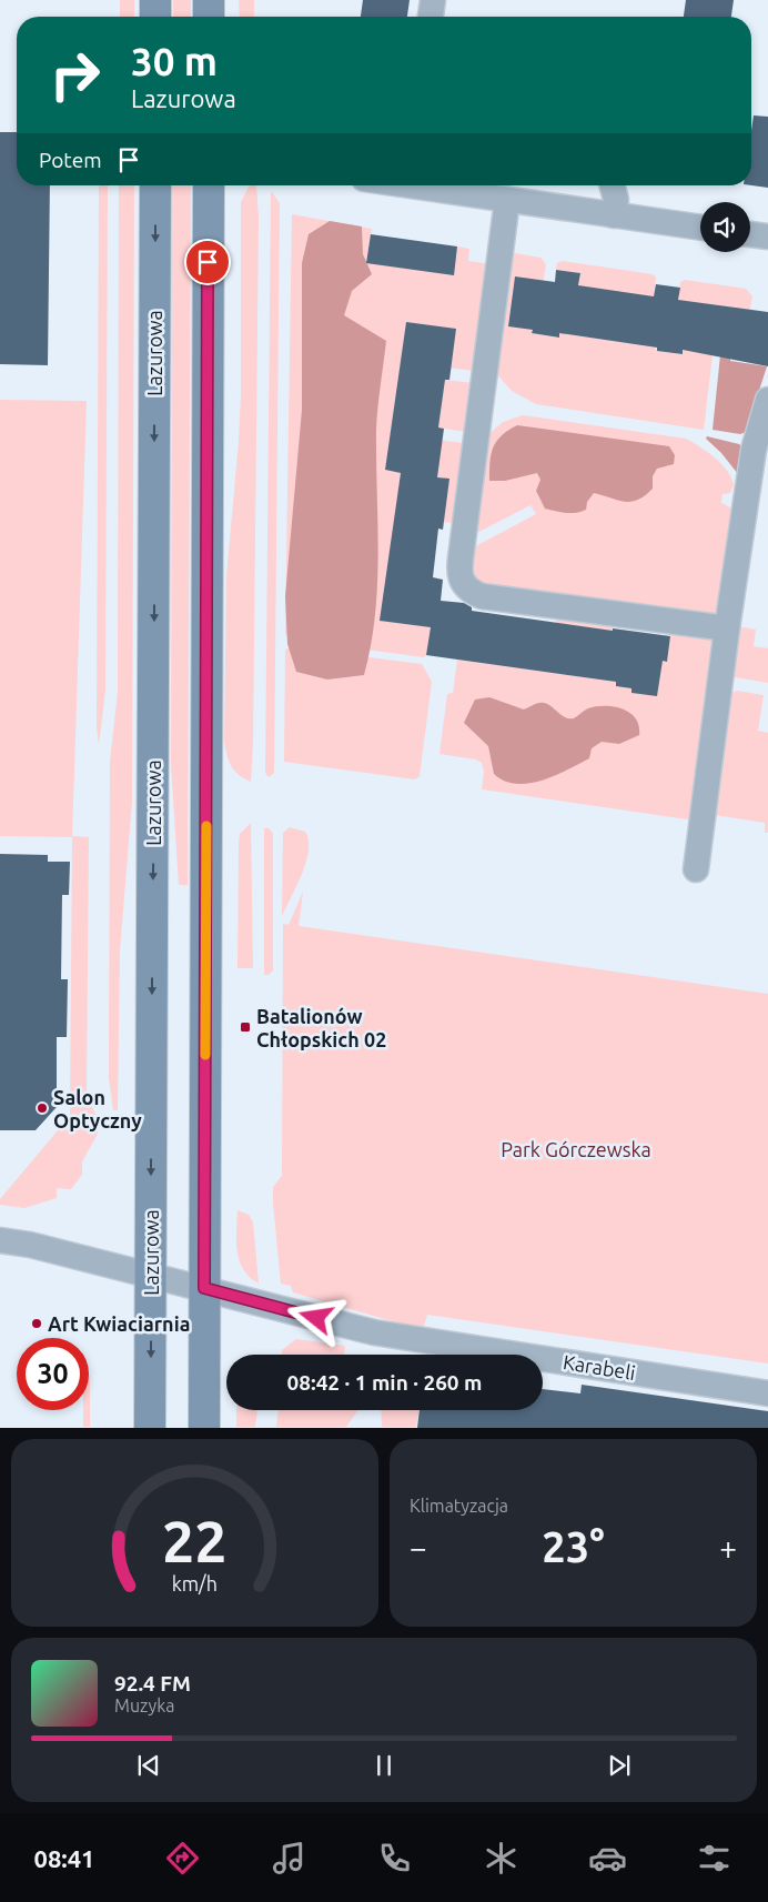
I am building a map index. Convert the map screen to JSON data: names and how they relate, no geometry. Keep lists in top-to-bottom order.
{
  "streets": {
    "main road": ["Lazurowa"],
    "street": ["Karabeli"]
  },
  "crossings": [
    ["Lazurowa", "Karabeli"]
  ],
  "parks": ["Park Górczewska"],
  "places": {
    "transit": ["Batalionów Chłopskich 02"],
    "other": ["Salon Optyczny", "Art Kwiaciarnia"]
  },
  "page": {
    "turn": ["30 m", "Lazurowa"],
    "then": "Potem",
    "limit": "30",
    "trip": "08:42 · 1 min · 260 m",
    "tile": "Klimatyzacja",
    "heat": ["−", "23°", "+"],
    "song": ["92.4 FM", "Muzyka"],
    "tabs": "08:41",
    "gauge": ["22", "km/h"]
  }
}
